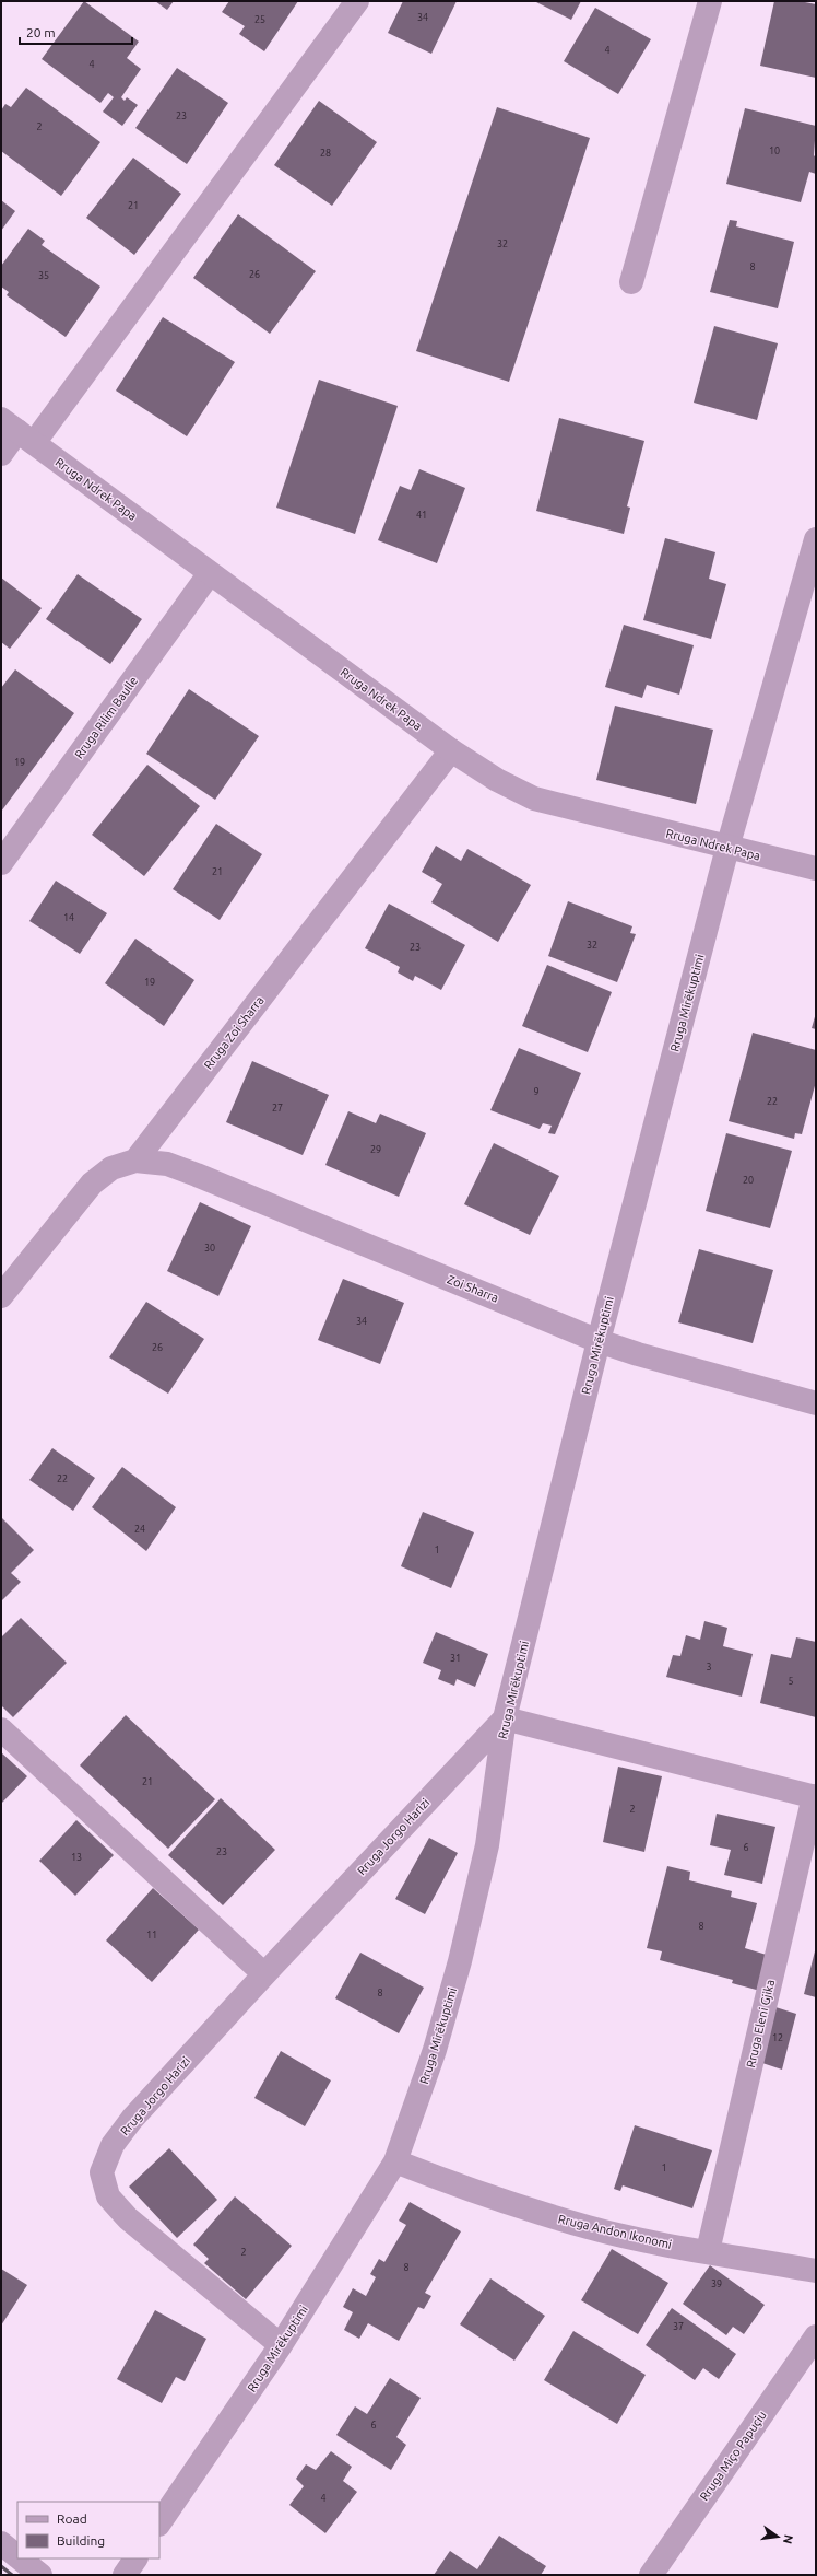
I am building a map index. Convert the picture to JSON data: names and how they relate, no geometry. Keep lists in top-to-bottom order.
{
  "streets": {
    "street": [
      "Rruga Ndrek Papa",
      "Rruga Rilim Baulle",
      "Rruga Mirëkuptimi",
      "Rruga Zoi Sharra",
      "Zoi Sharra",
      "Rruga Jorgo Harizi",
      "Rruga Eleni Gjika",
      "Rruga Andon Ikonomi",
      "Rruga Miço Papuçiu"
    ]
  },
  "crossings": [
    ["Rruga Ndrek Papa", "Rruga Rilim Baulle"],
    ["Rruga Ndrek Papa", "Rruga Mirëkuptimi"],
    ["Rruga Ndrek Papa", "Rruga Zoi Sharra"],
    ["Rruga Mirëkuptimi", "Zoi Sharra"],
    ["Rruga Mirëkuptimi", "Rruga Jorgo Harizi"],
    ["Rruga Mirëkuptimi", "Rruga Eleni Gjika"],
    ["Rruga Mirëkuptimi", "Rruga Andon Ikonomi"],
    ["Rruga Zoi Sharra", "Zoi Sharra"],
    ["Rruga Jorgo Harizi", "Rruga Eleni Gjika"],
    ["Rruga Eleni Gjika", "Rruga Andon Ikonomi"]
  ],
  "house_numbers": [
    "34",
    "25",
    "4",
    "4",
    "23",
    "2",
    "10",
    "28",
    "21",
    "32",
    "8",
    "26",
    "35",
    "41",
    "19",
    "21",
    "14",
    "32",
    "23",
    "19",
    "9",
    "22",
    "27",
    "29",
    "20",
    "30",
    "34",
    "26",
    "22",
    "24",
    "1",
    "31",
    "3",
    "5",
    "21",
    "2",
    "6",
    "23",
    "13",
    "8",
    "11",
    "8",
    "12",
    "1",
    "2",
    "8",
    "39",
    "37",
    "6",
    "4"
  ],
  "legend": ["Road", "Building"],
  "scale_bar": "20 m",
  "north": "right"
}
